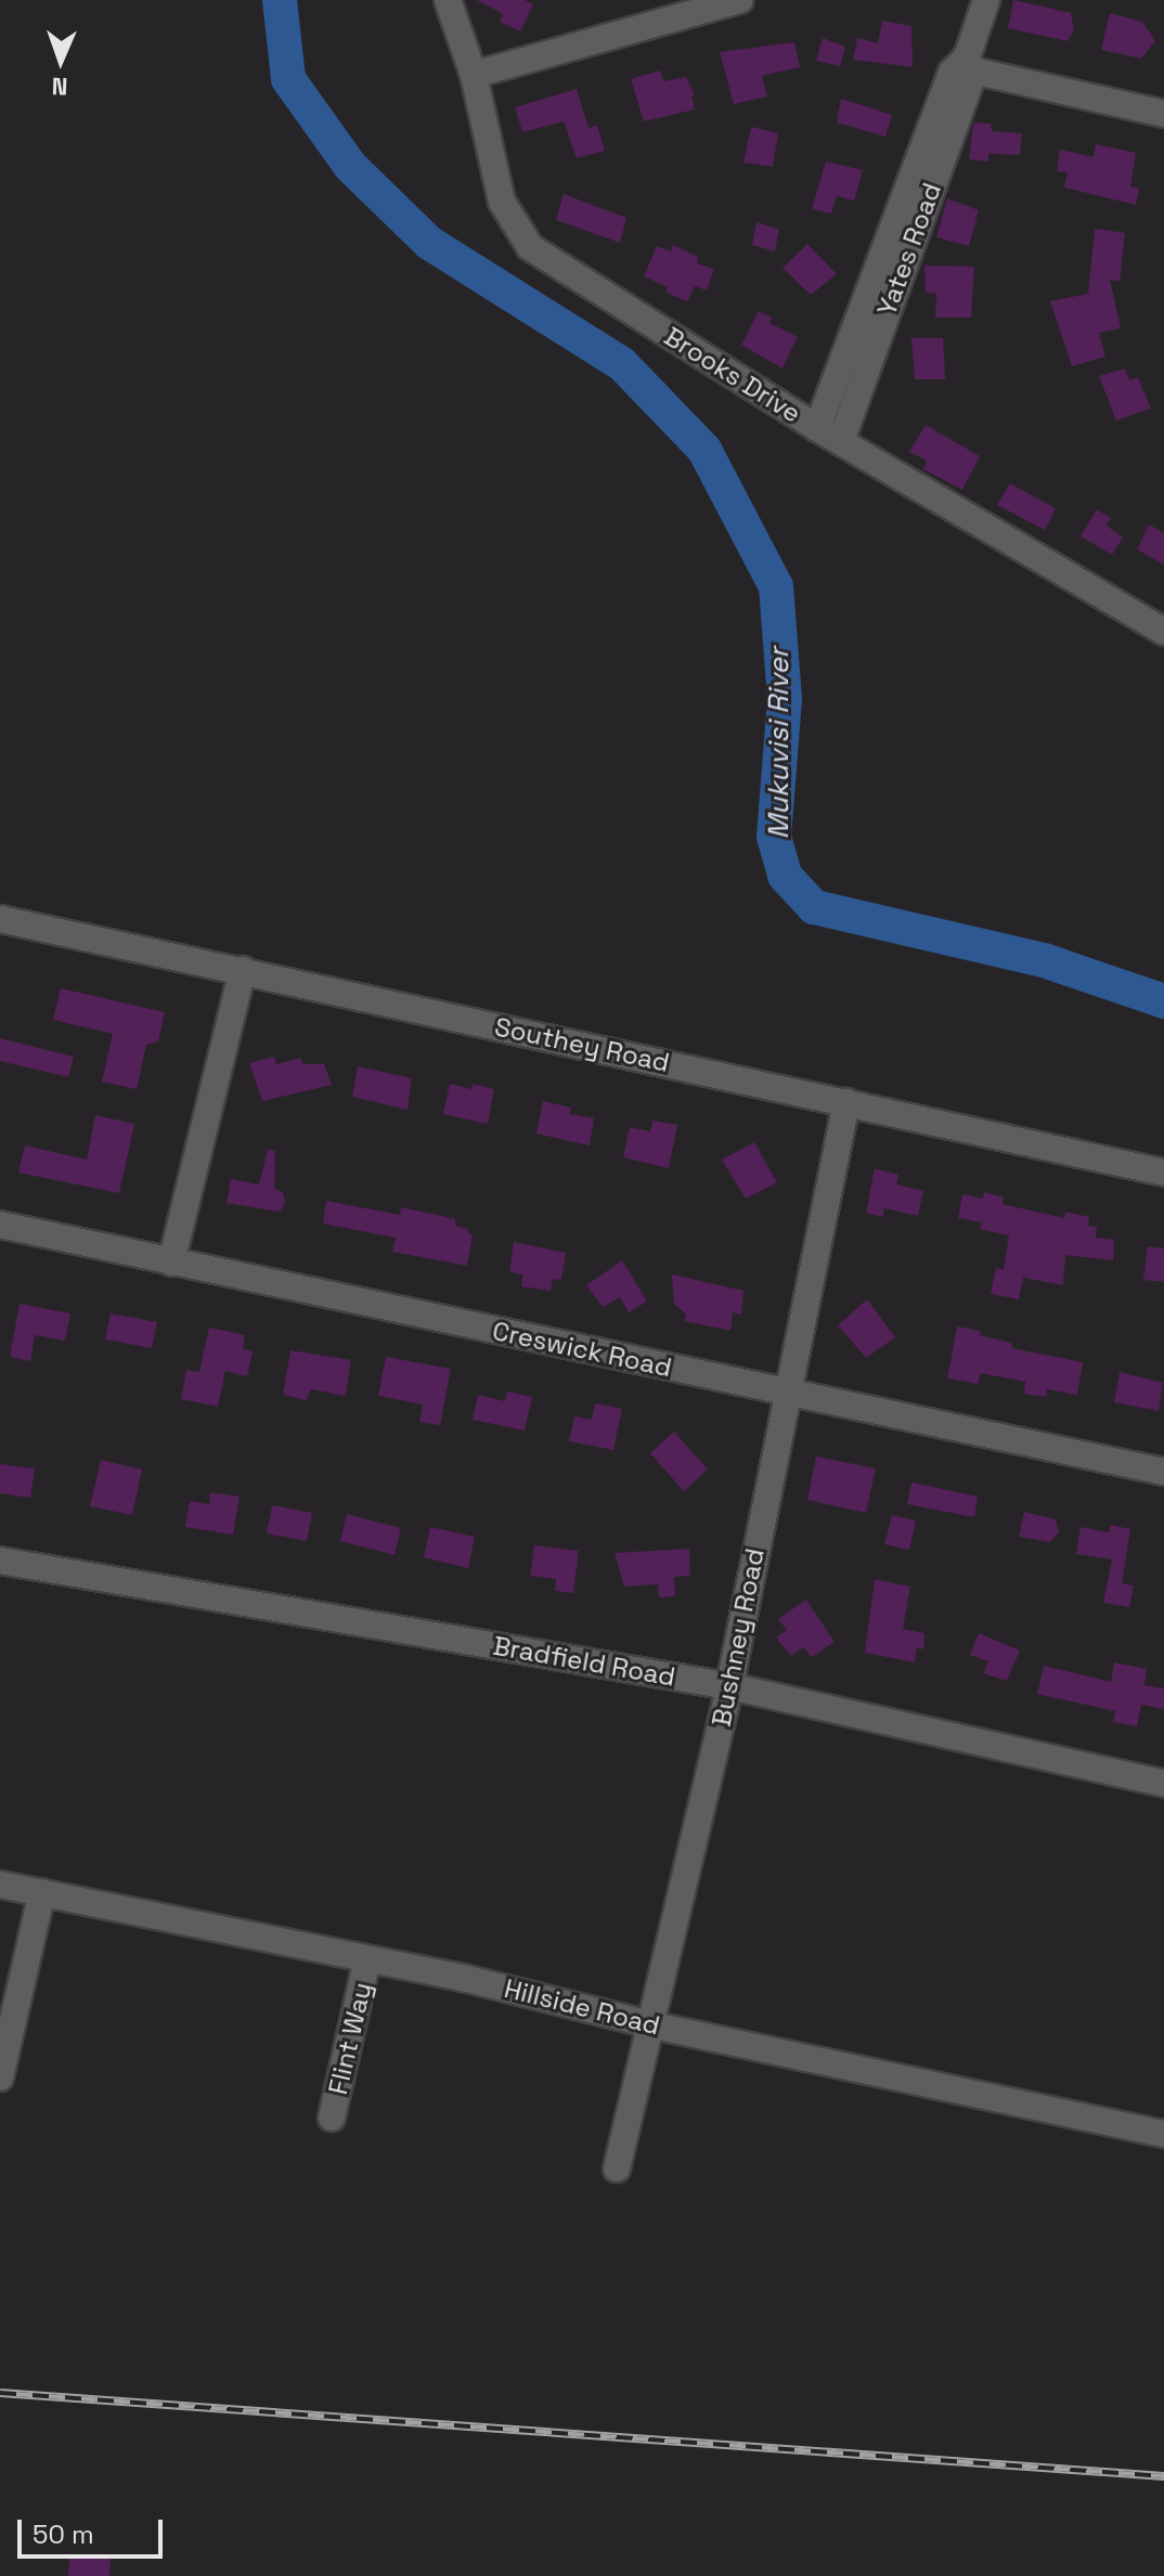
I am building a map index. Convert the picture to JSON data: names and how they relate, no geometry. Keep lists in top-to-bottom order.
{
  "streets": {
    "street": [
      "Yates Road",
      "Brooks Drive",
      "Southey Road",
      "Creswick Road",
      "Bushney Road",
      "Bradfield Road",
      "Hillside Road",
      "Flint Way"
    ]
  },
  "crossings": [
    ["Yates Road", "Brooks Drive"],
    ["Southey Road", "Bushney Road"],
    ["Creswick Road", "Bushney Road"],
    ["Bushney Road", "Bradfield Road"],
    ["Bushney Road", "Hillside Road"],
    ["Hillside Road", "Flint Way"]
  ],
  "water": ["Mukuvisi River"],
  "scale_bar": "50 m",
  "north": "bottom"
}
